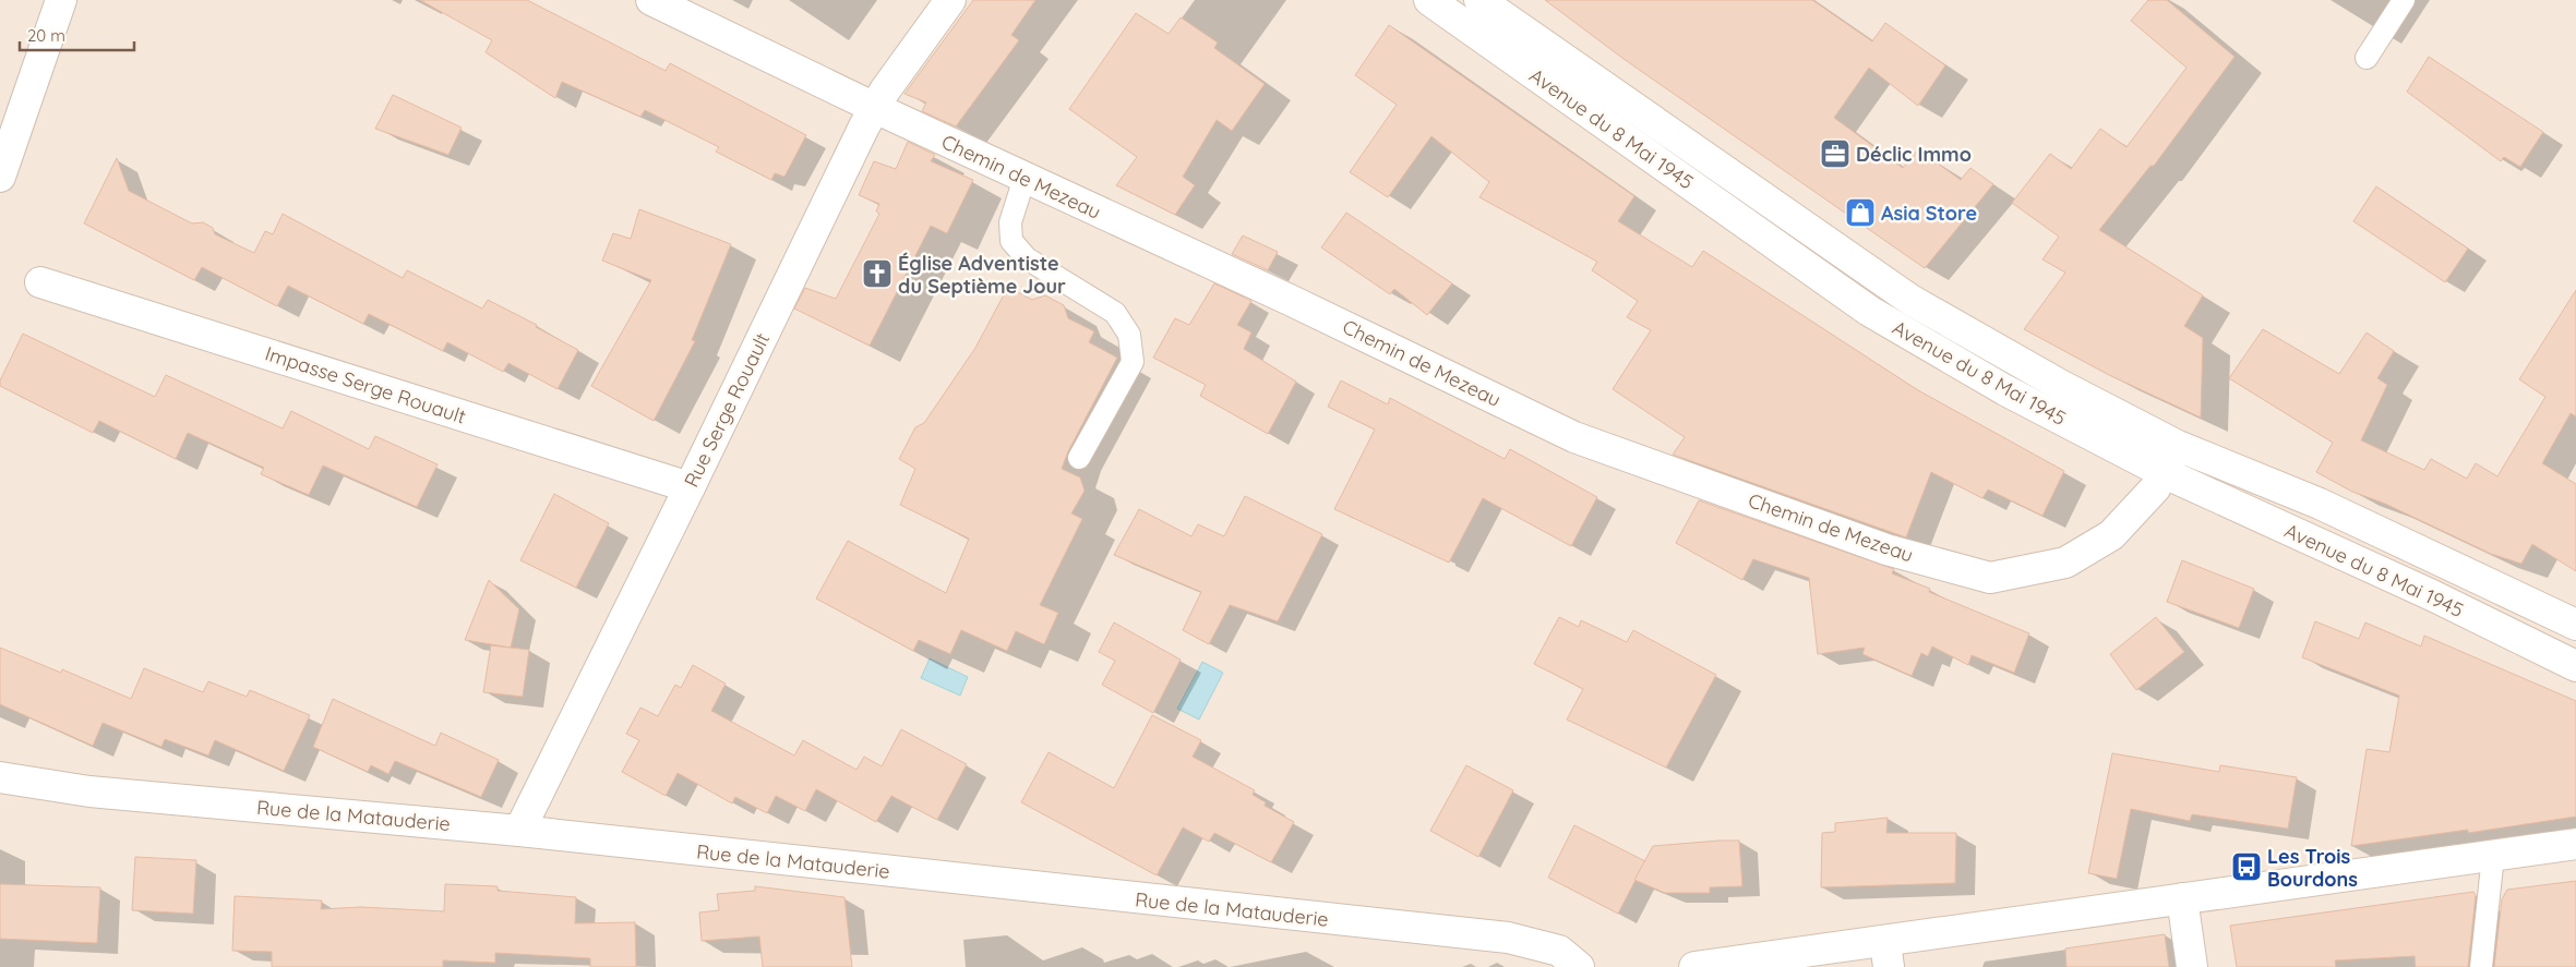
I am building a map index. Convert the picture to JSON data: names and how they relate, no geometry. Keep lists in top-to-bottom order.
{
  "streets": {
    "street": [
      "Avenue du 8 Mai 1945",
      "Chemin de Mezeau",
      "Impasse Serge Rouault",
      "Rue Serge Rouault",
      "Rue de la Matauderie"
    ]
  },
  "crossings": [
    ["Avenue du 8 Mai 1945", "Chemin de Mezeau"],
    ["Chemin de Mezeau", "Rue Serge Rouault"],
    ["Impasse Serge Rouault", "Rue Serge Rouault"],
    ["Rue Serge Rouault", "Rue de la Matauderie"]
  ],
  "places": {
    "office": ["Déclic Immo"],
    "shop": ["Asia Store"],
    "church": ["Église Adventiste du Septième Jour"],
    "bus stop": ["Les Trois Bourdons"]
  },
  "scale_bar": "20 m"
}
